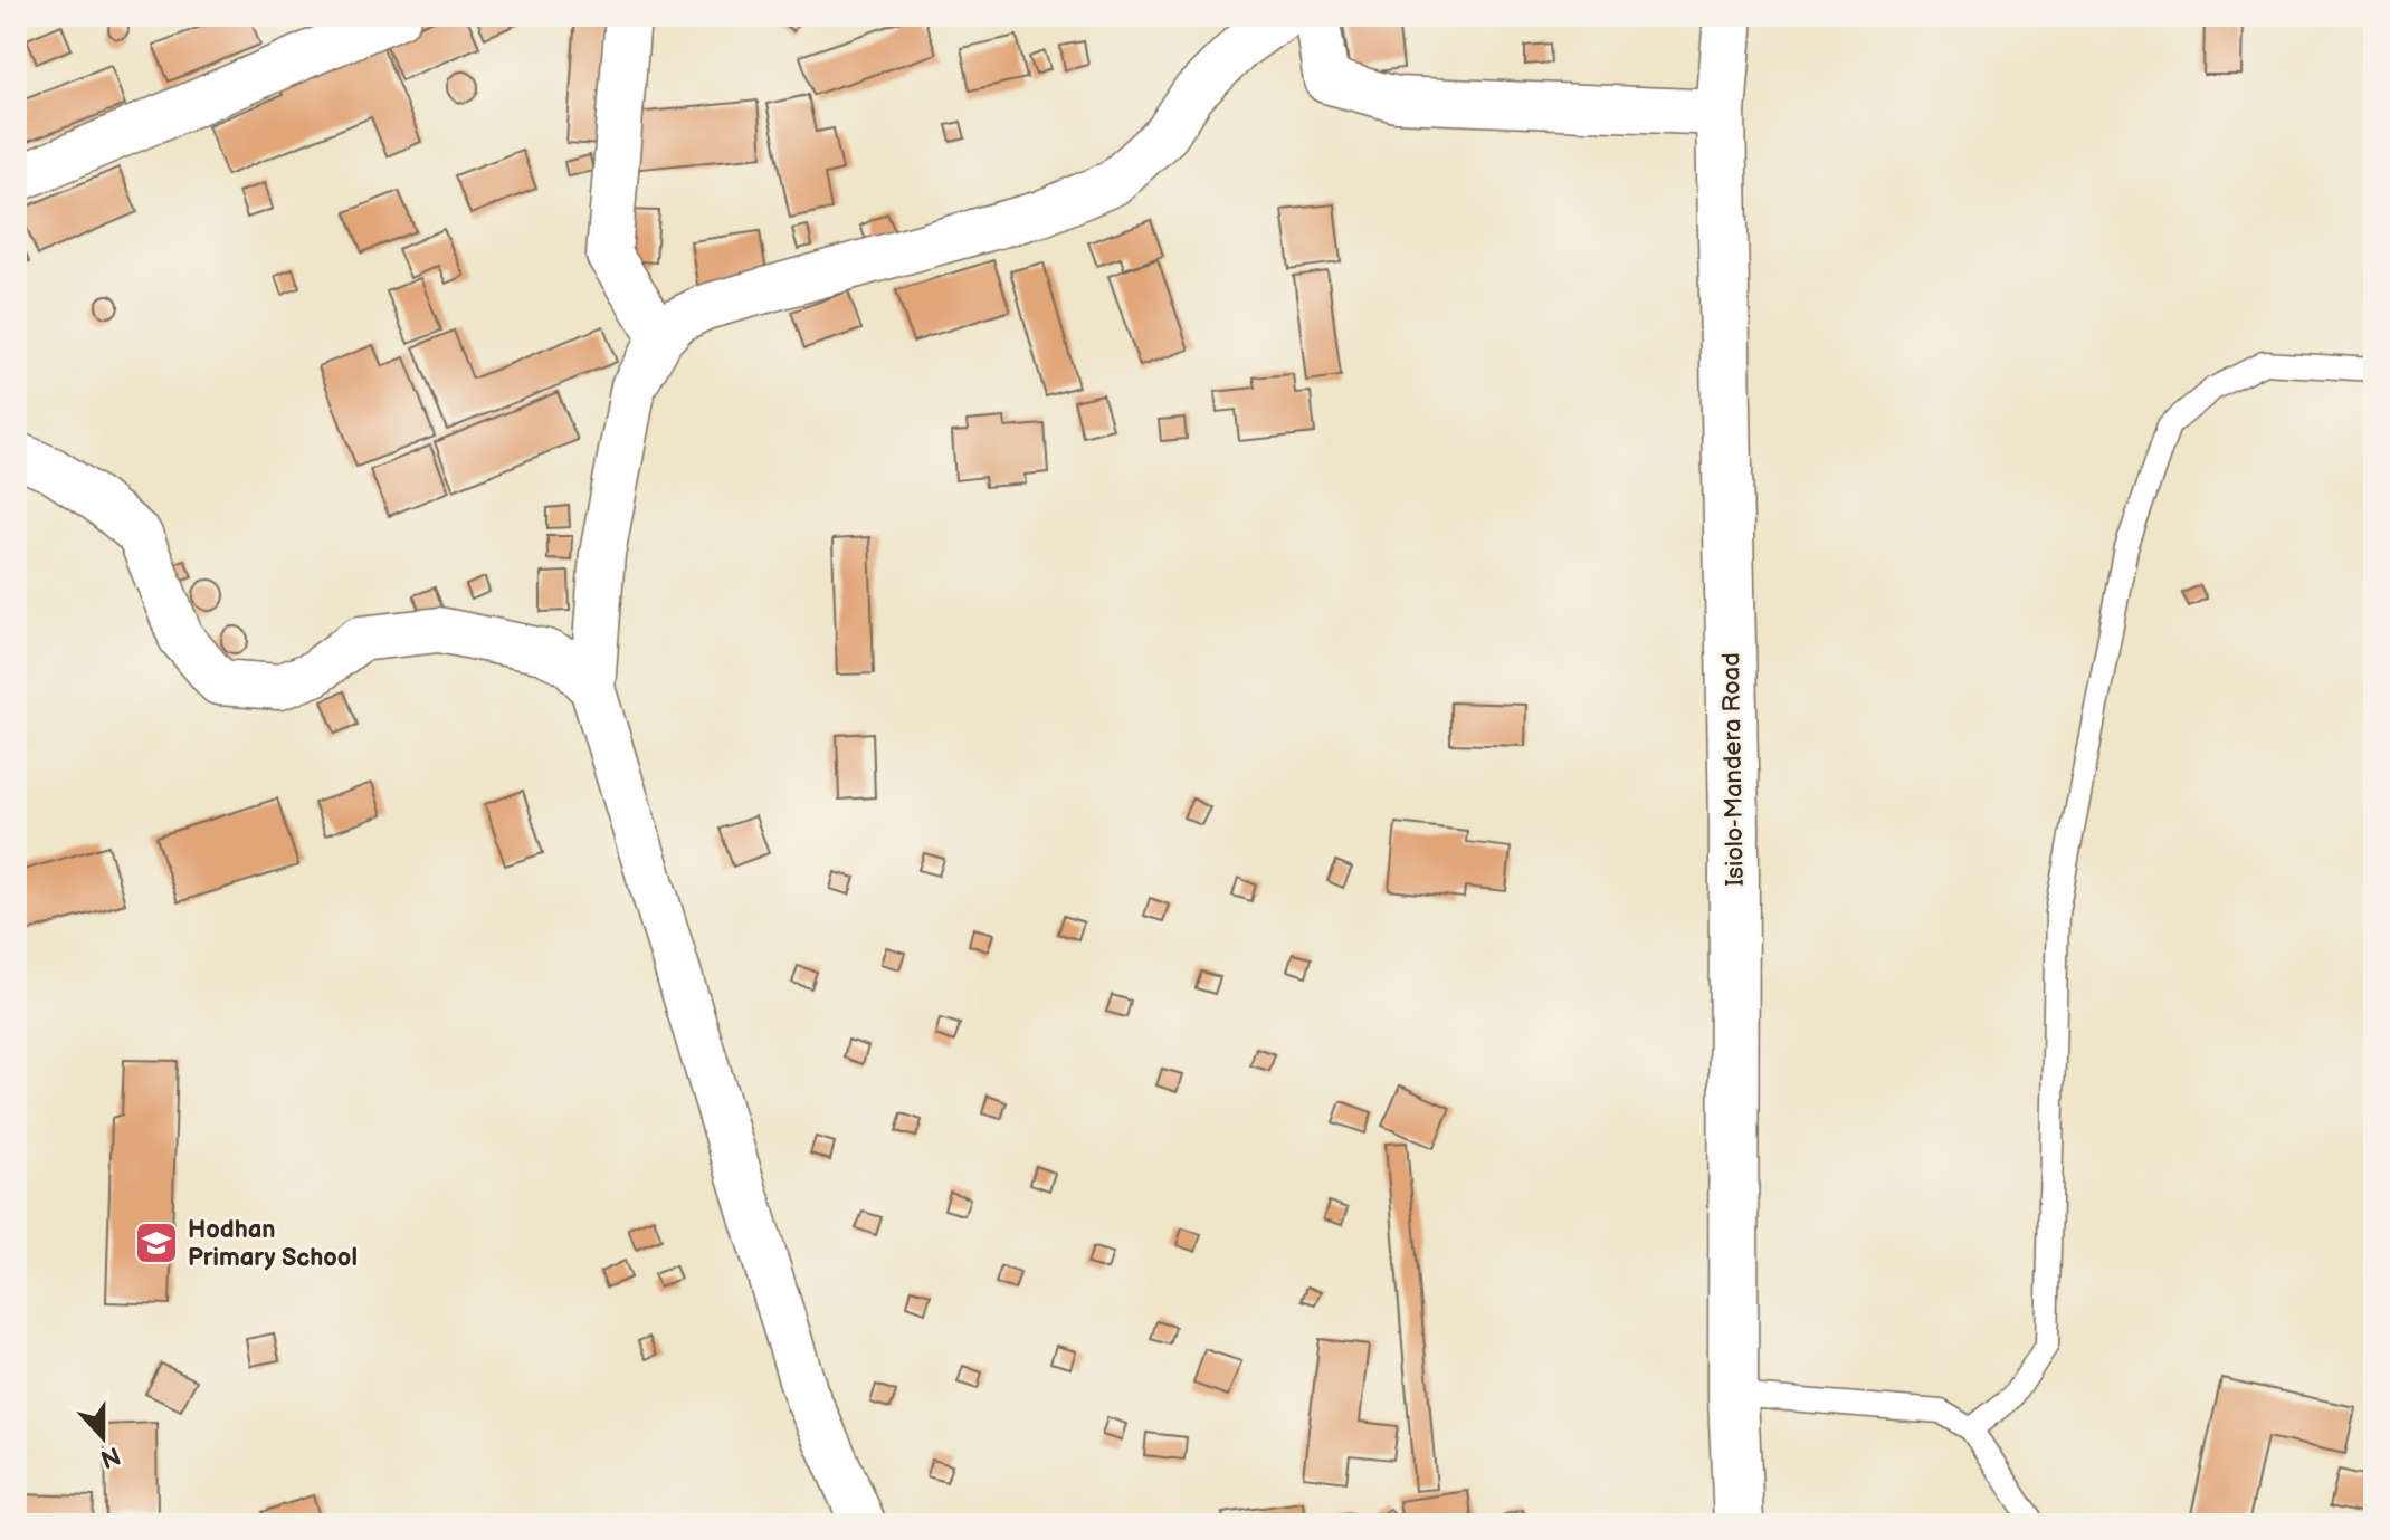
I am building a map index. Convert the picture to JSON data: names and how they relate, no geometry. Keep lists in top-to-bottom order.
{
  "streets": {
    "highway": ["Isiolo-Mandera Road"]
  },
  "places": {
    "school or university": ["Hodhan Primary School"]
  },
  "north": "bottom"
}
